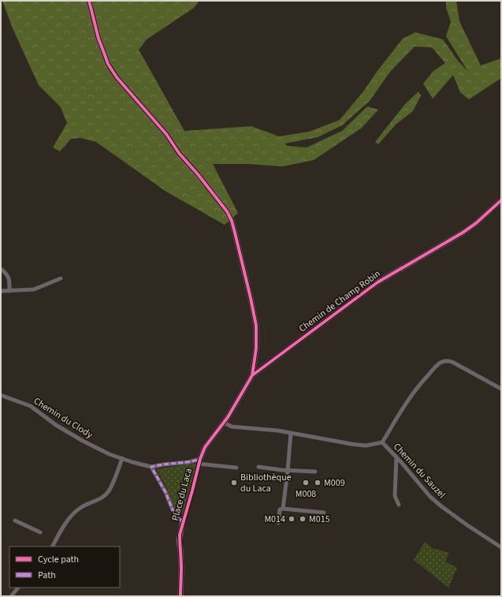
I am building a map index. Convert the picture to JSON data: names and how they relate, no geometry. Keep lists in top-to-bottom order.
{
  "streets": {
    "street": [
      "Chemin de Champ Robin",
      "Chemin du Clody",
      "Chemin du Sauzel",
      "Place du Laca"
    ]
  },
  "crossings": [
    ["Chemin du Clody", "Place du Laca"]
  ],
  "places": [
    "Bibliothèque du Laca",
    "M008",
    "M009",
    "M014",
    "M015"
  ],
  "legend": ["Cycle path", "Path"]
}
